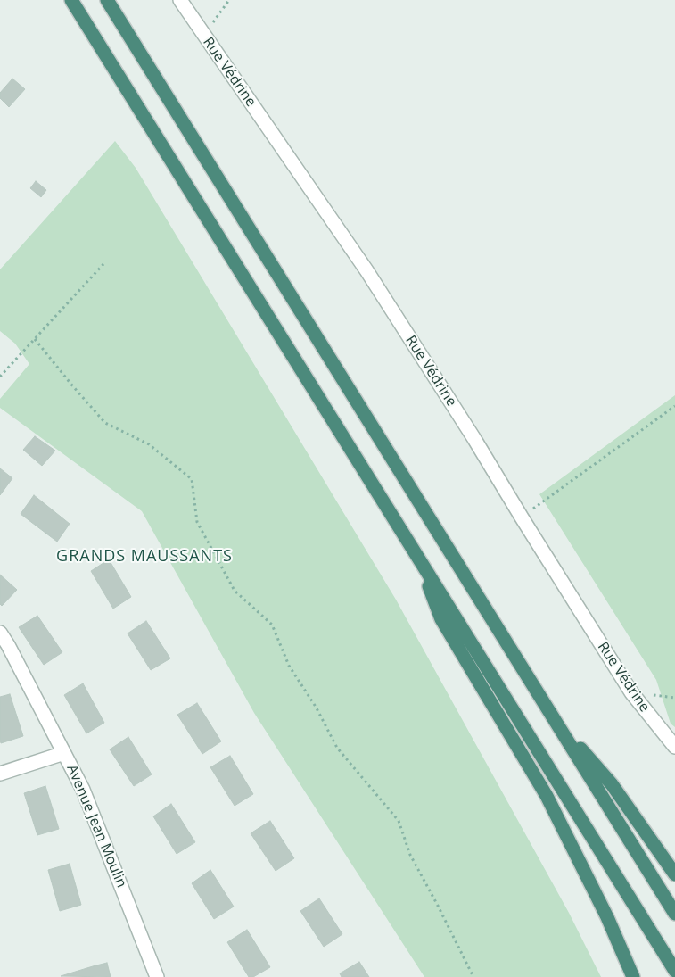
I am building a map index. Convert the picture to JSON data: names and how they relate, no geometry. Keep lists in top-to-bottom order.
{
  "streets": {
    "street": ["Rue Védrine", "Avenue Jean Moulin"]
  },
  "districts": ["GRANDS MAUSSANTS"]
}
